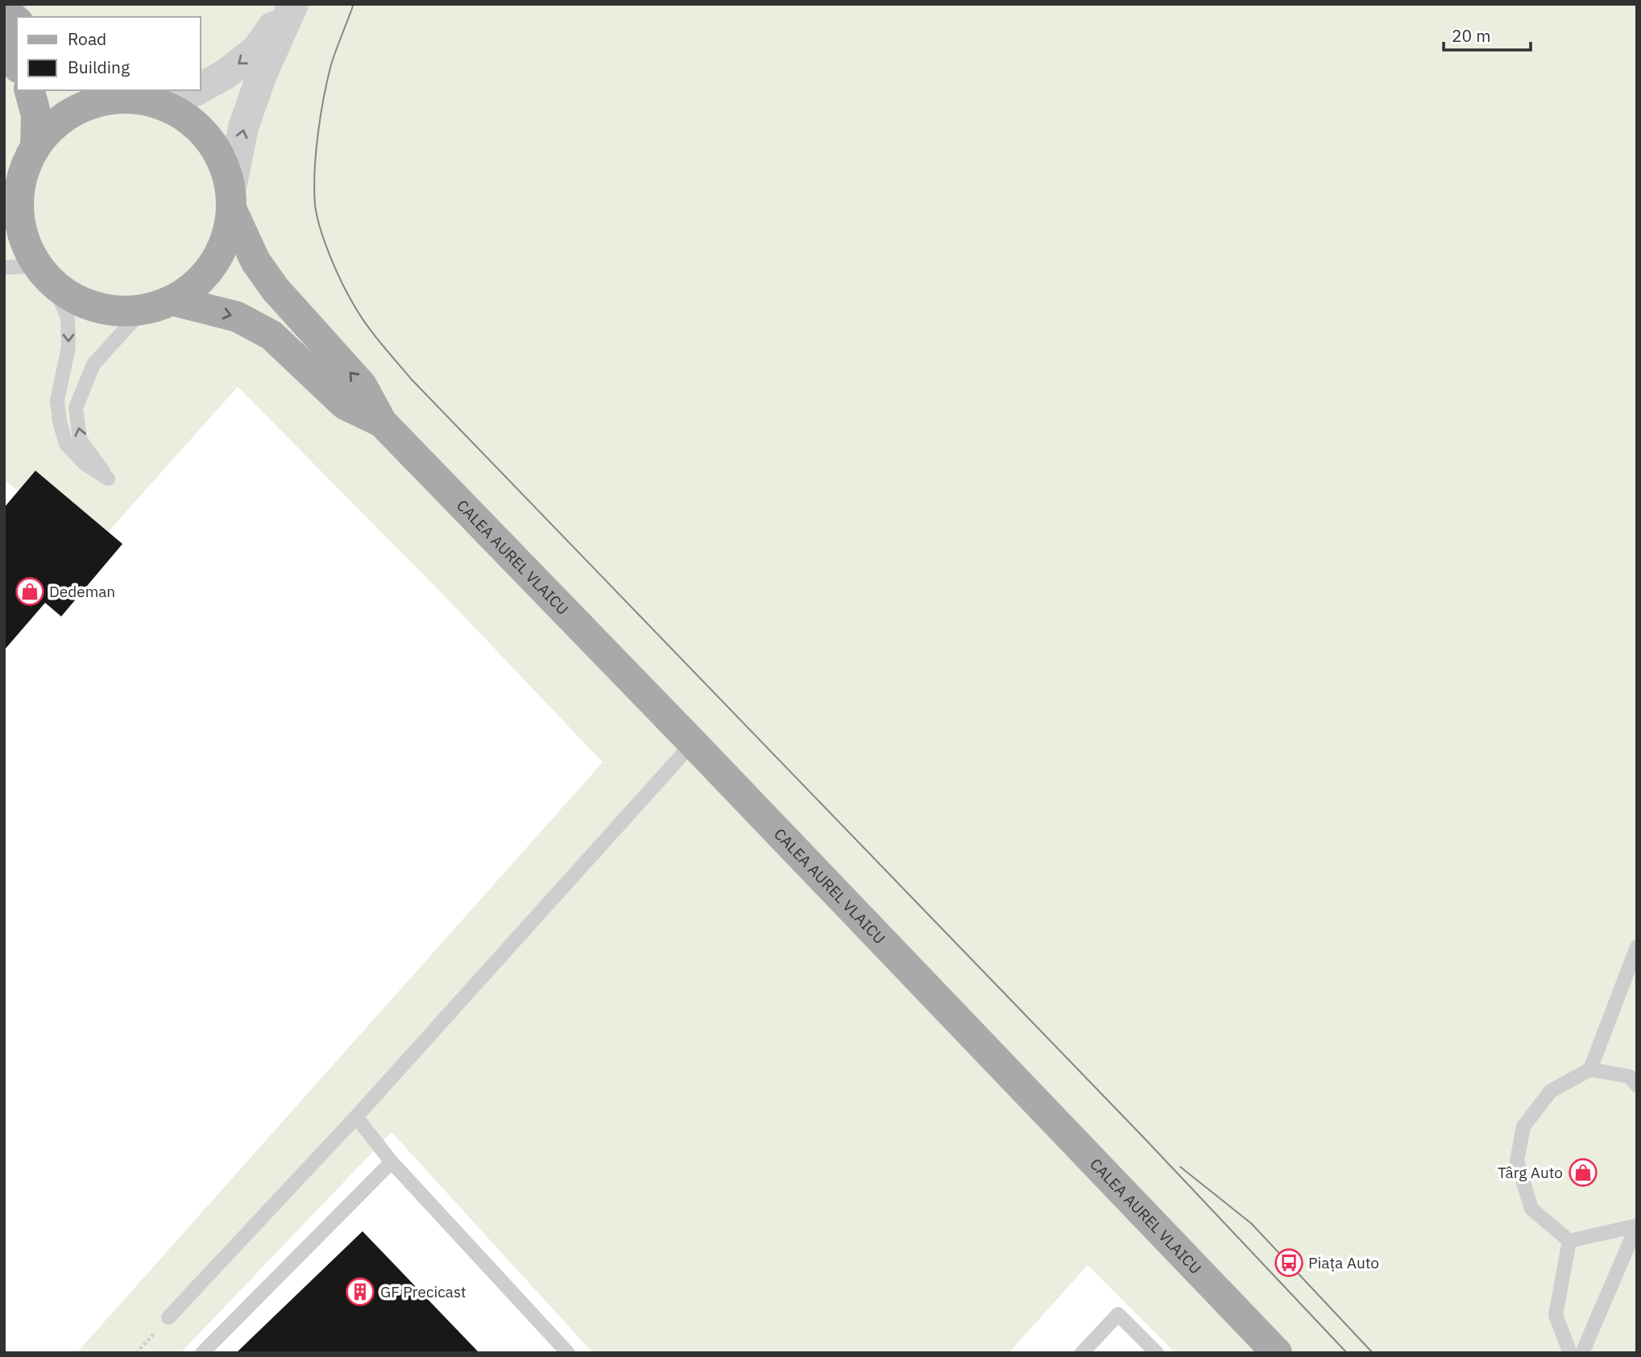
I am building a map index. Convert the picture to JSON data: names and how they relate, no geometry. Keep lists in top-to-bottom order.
{
  "streets": {
    "main road": ["CALEA AUREL VLAICU"]
  },
  "places": {
    "shop": ["Dedeman", "Târg Auto"],
    "bus stop": ["Piața Auto"],
    "building": ["GF Precicast"]
  },
  "legend": ["Road", "Building"],
  "scale_bar": "20 m"
}
